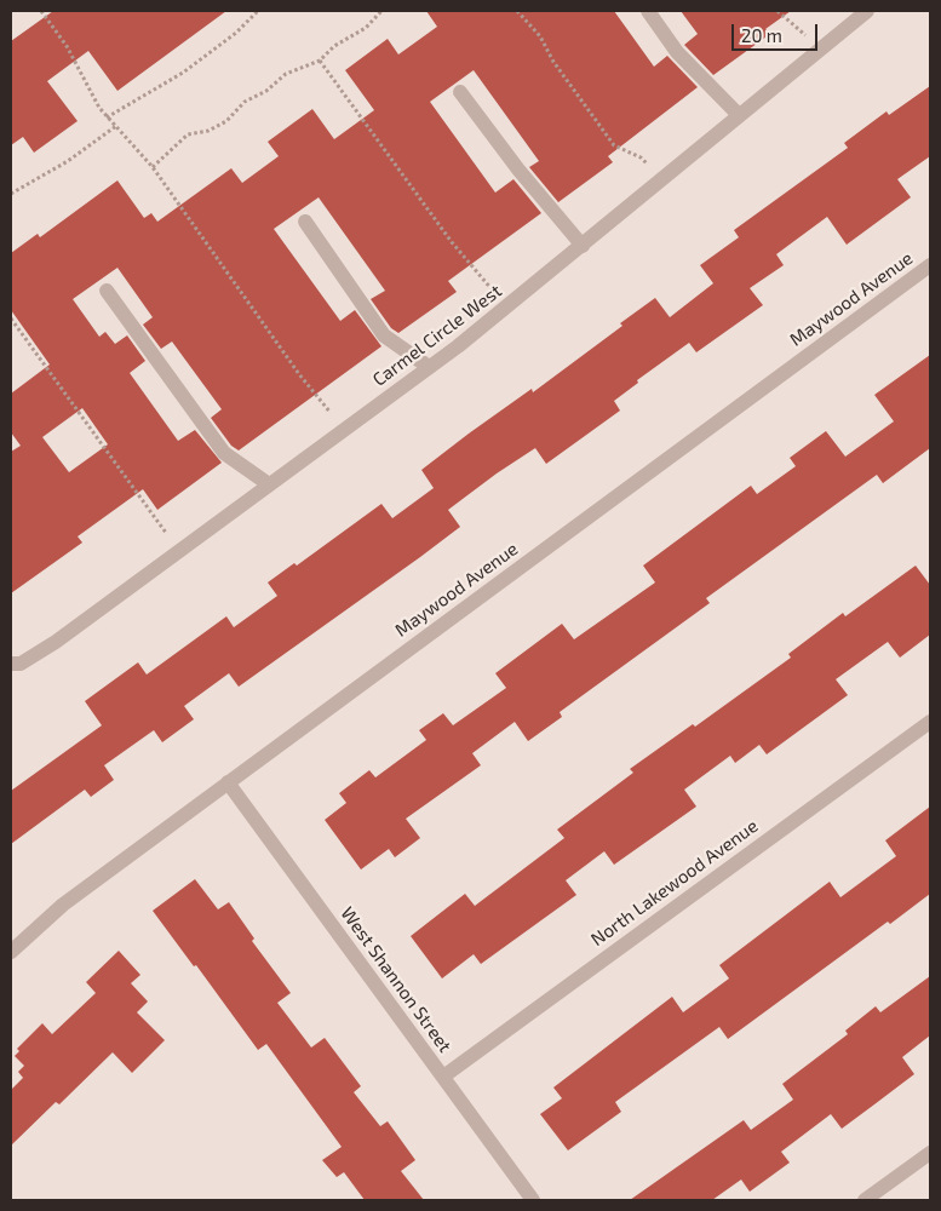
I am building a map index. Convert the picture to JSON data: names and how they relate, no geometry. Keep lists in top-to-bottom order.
{
  "streets": {
    "street": [
      "Maywood Avenue",
      "Carmel Circle West",
      "North Lakewood Avenue",
      "West Shannon Street"
    ]
  },
  "crossings": [
    ["Maywood Avenue", "West Shannon Street"],
    ["North Lakewood Avenue", "West Shannon Street"]
  ],
  "scale_bar": "20 m"
}
